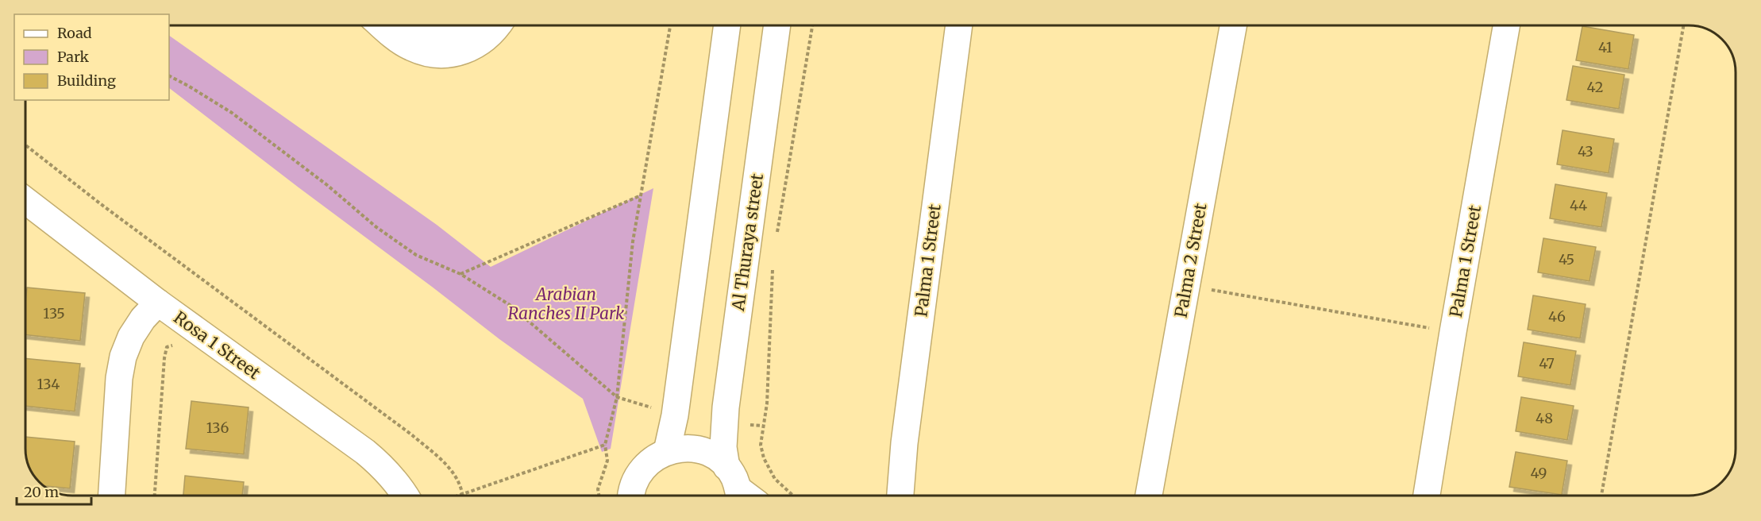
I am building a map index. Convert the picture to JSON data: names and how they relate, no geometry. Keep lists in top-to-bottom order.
{
  "streets": {
    "street": [
      "Al Thuraya street",
      "Palma 1 Street",
      "Palma 2 Street",
      "Rosa 1 Street"
    ]
  },
  "parks": ["Arabian Ranches II Park"],
  "house_numbers": [
    "41",
    "42",
    "43",
    "44",
    "45",
    "135",
    "46",
    "47",
    "134",
    "48",
    "136",
    "49"
  ],
  "legend": ["Road", "Park", "Building"],
  "scale_bar": "20 m"
}
